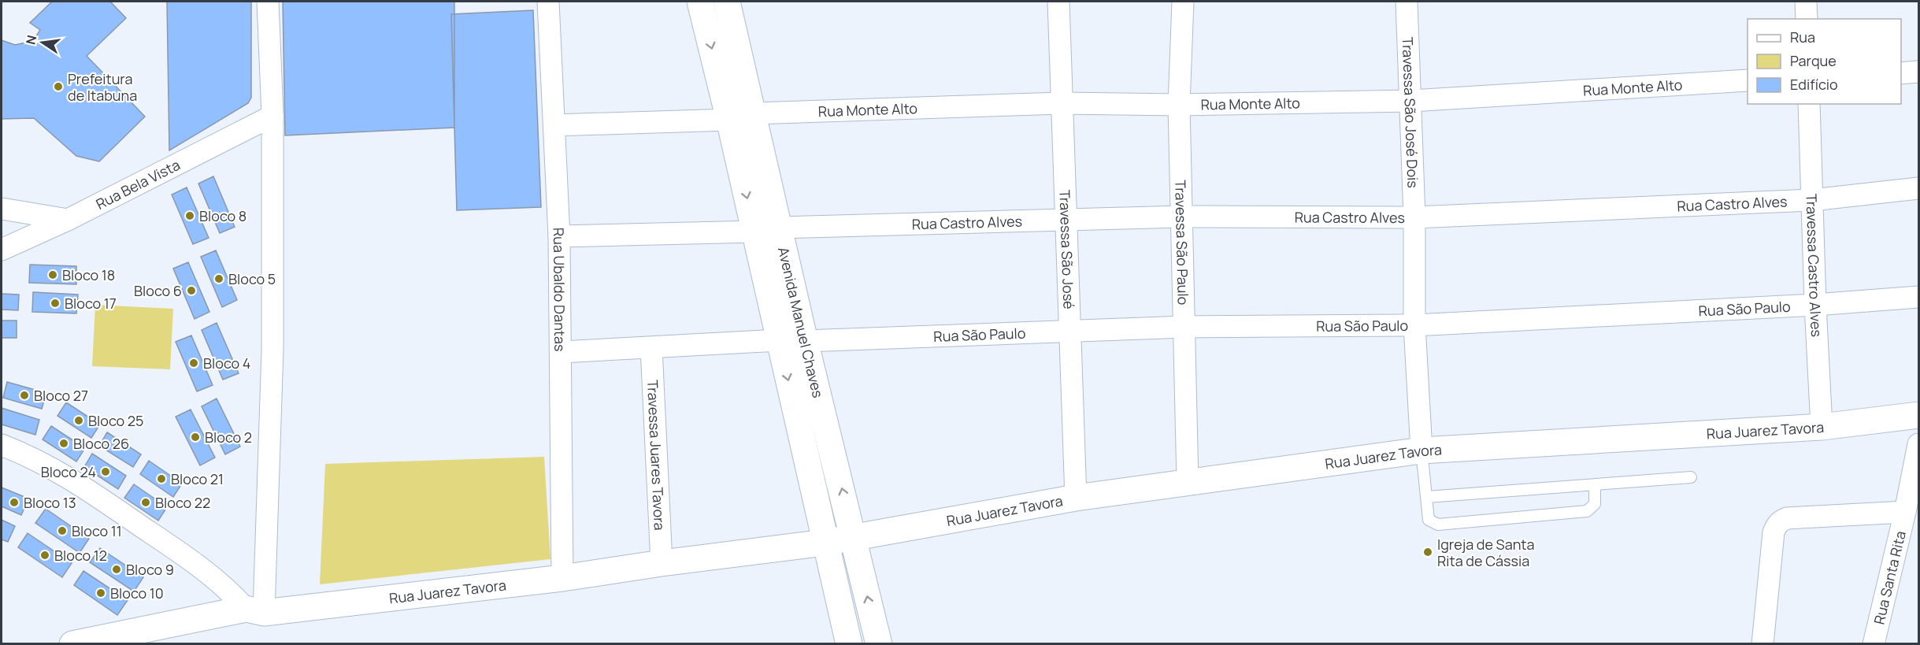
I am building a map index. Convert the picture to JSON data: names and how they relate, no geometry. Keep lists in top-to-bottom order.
{
  "streets": {
    "street": [
      "Rua Monte Alto",
      "Travessa São José Dois",
      "Rua Bela Vista",
      "Rua Castro Alves",
      "Travessa São Paulo",
      "Travessa São José",
      "Travessa Castro Alves",
      "Rua Ubaldo Dantas",
      "Rua São Paulo",
      "Avenida Manuel Chaves",
      "Rua Juarez Tavora",
      "Travessa Juares Tavora",
      "Rua Santa Rita"
    ]
  },
  "crossings": [
    ["Rua Monte Alto", "Travessa São José Dois"],
    ["Rua Monte Alto", "Travessa São Paulo"],
    ["Rua Monte Alto", "Travessa São José"],
    ["Rua Monte Alto", "Rua Ubaldo Dantas"],
    ["Rua Monte Alto", "Avenida Manuel Chaves"],
    ["Travessa São José Dois", "Rua Castro Alves"],
    ["Travessa São José Dois", "Rua São Paulo"],
    ["Travessa São José Dois", "Rua Juarez Tavora"],
    ["Rua Castro Alves", "Travessa São Paulo"],
    ["Rua Castro Alves", "Travessa São José"],
    ["Rua Castro Alves", "Travessa Castro Alves"],
    ["Rua Castro Alves", "Rua Ubaldo Dantas"],
    ["Rua Castro Alves", "Avenida Manuel Chaves"],
    ["Travessa São Paulo", "Rua São Paulo"],
    ["Travessa São Paulo", "Rua Juarez Tavora"],
    ["Travessa São José", "Rua São Paulo"],
    ["Travessa São José", "Rua Juarez Tavora"],
    ["Travessa Castro Alves", "Rua São Paulo"],
    ["Travessa Castro Alves", "Rua Juarez Tavora"],
    ["Rua Ubaldo Dantas", "Rua Juarez Tavora"],
    ["Rua São Paulo", "Avenida Manuel Chaves"],
    ["Avenida Manuel Chaves", "Rua Juarez Tavora"],
    ["Rua Juarez Tavora", "Travessa Juares Tavora"]
  ],
  "places": [
    "Prefeitura de Itabuna",
    "Bloco 8",
    "Bloco 18",
    "Bloco 5",
    "Bloco 6",
    "Bloco 17",
    "Bloco 4",
    "Bloco 27",
    "Bloco 25",
    "Bloco 2",
    "Bloco 26",
    "Bloco 24",
    "Bloco 21",
    "Bloco 13",
    "Bloco 22",
    "Bloco 11",
    "Igreja de Santa Rita de Cássia",
    "Bloco 12",
    "Bloco 9",
    "Bloco 10"
  ],
  "legend": ["Rua", "Parque", "Edifício"],
  "north": "left"
}
